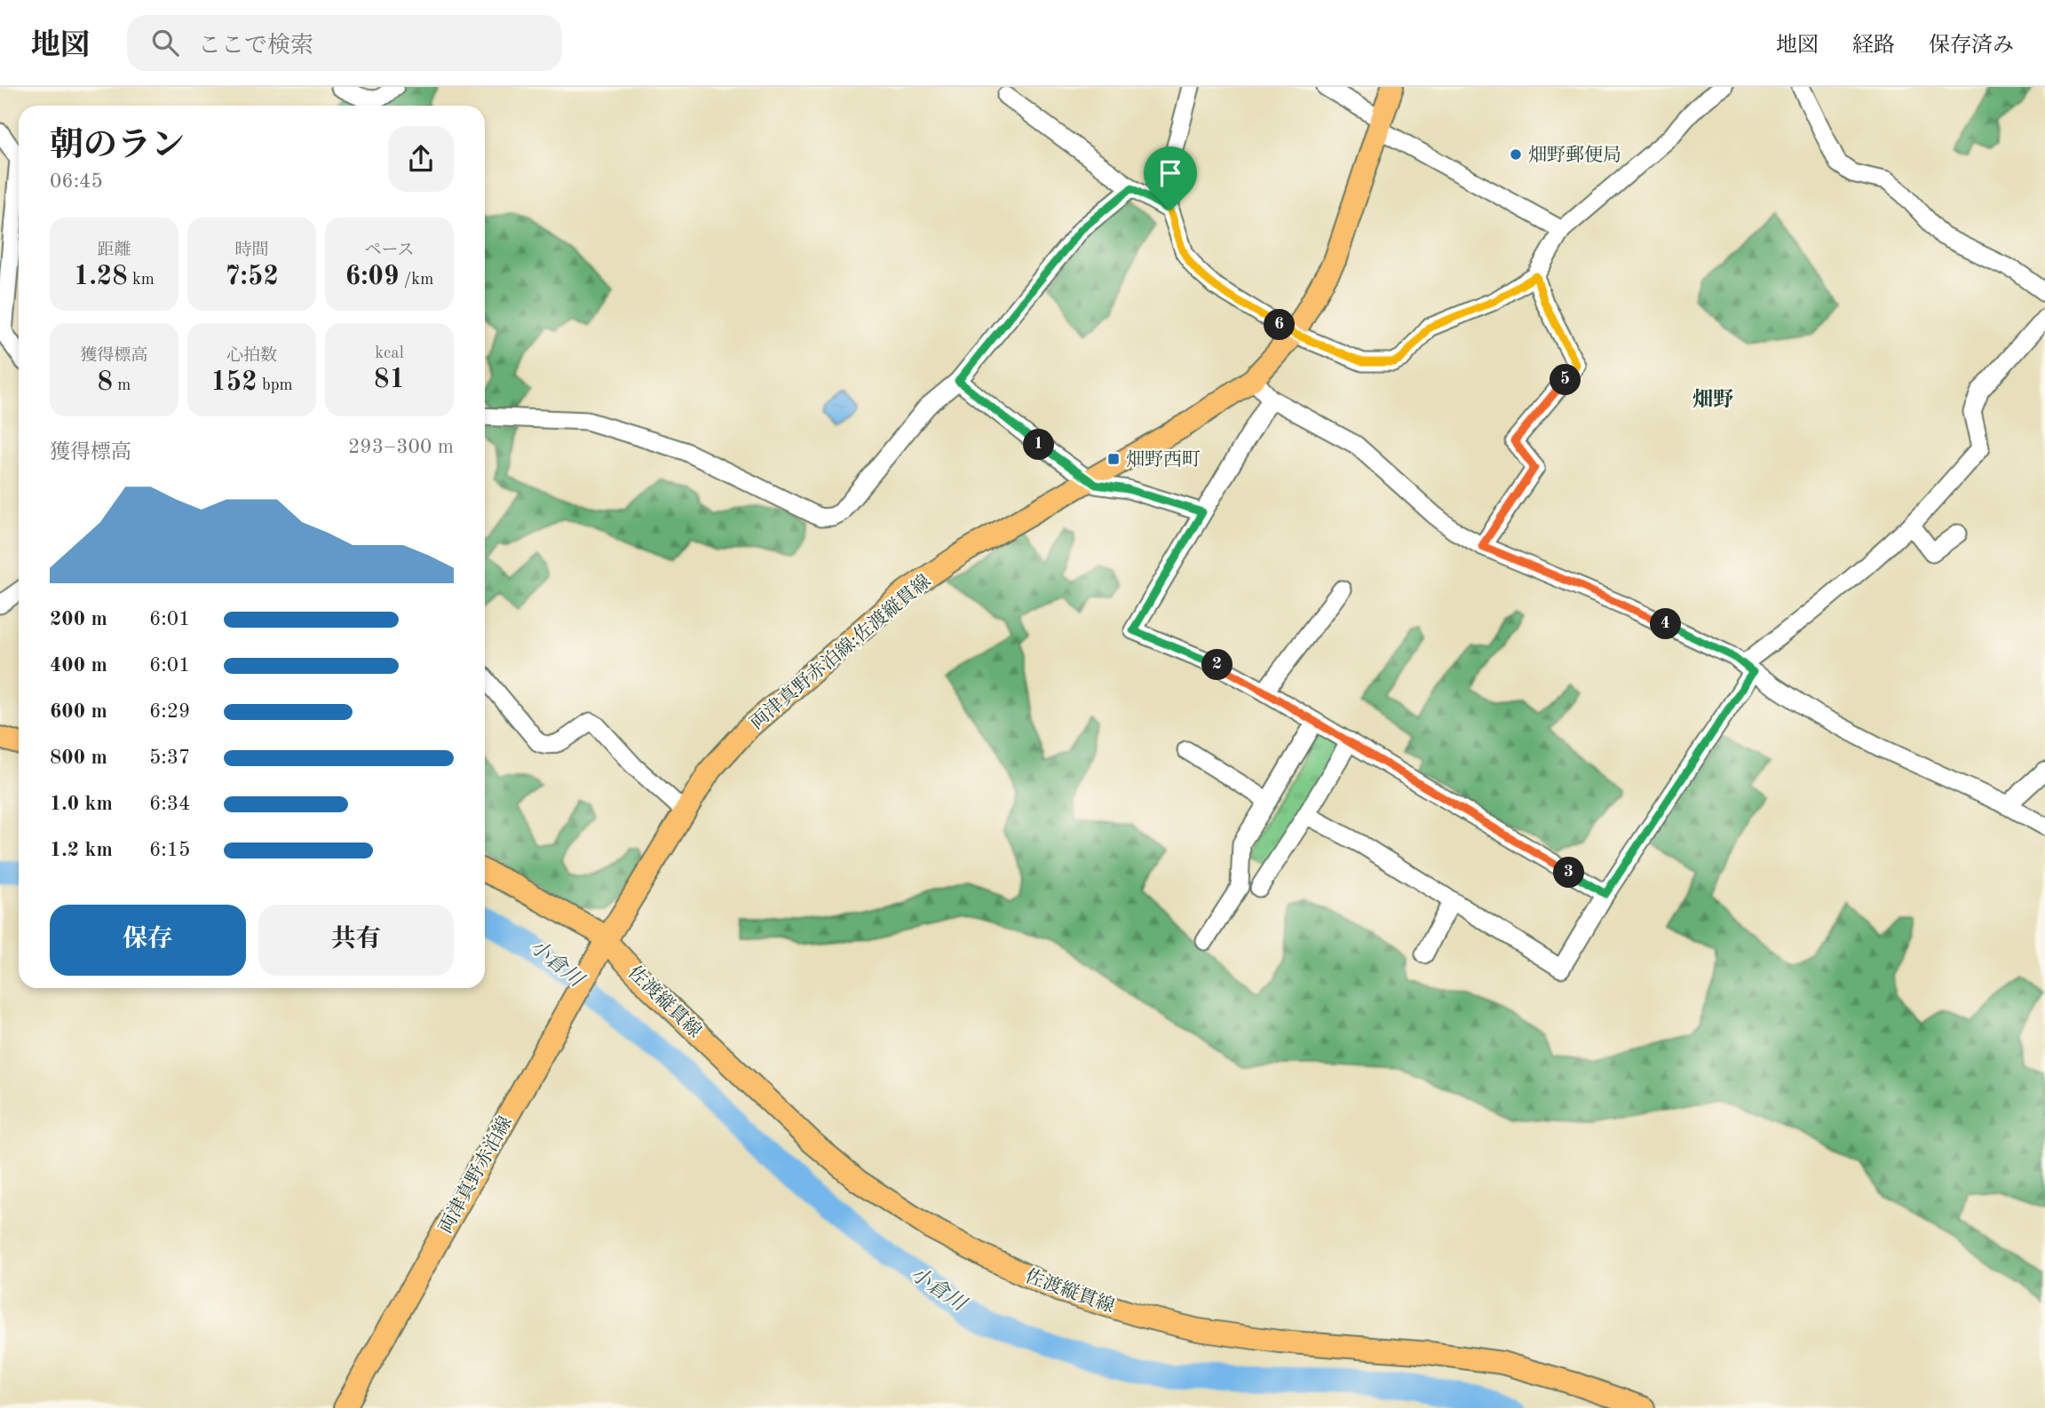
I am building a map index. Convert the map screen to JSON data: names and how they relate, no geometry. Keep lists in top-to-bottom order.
{
  "streets": {
    "main road": ["両津真野赤泊線;佐渡縦貫線", "佐渡縦貫線", "両津真野赤泊線"]
  },
  "crossings": [
    ["両津真野赤泊線;佐渡縦貫線", "佐渡縦貫線"],
    ["両津真野赤泊線;佐渡縦貫線", "両津真野赤泊線"],
    ["佐渡縦貫線", "両津真野赤泊線"]
  ],
  "districts": ["畑野"],
  "water": ["小倉川"],
  "places": {
    "other": ["畑野郵便局"],
    "transit": ["畑野西町"]
  },
  "page": {
    "header": "地図",
    "search": "ここで検索",
    "nav": ["地図", "経路", "保存済み"],
    "heading": ["朝のラン", "06:45"],
    "stats": [
      ["距離", "1.28 km"],
      ["時間", "7:52"],
      ["ペース", "6:09 /km"],
      ["獲得標高", "8 m"],
      ["心拍数", "152 bpm"],
      ["kcal", "81"]
    ],
    "pins": [
      "6",
      "5",
      "1",
      "4",
      "2",
      "3"
    ],
    "chart": ["獲得標高", "293–300 m"],
    "list": [
      {
        "name": "200 m",
        "note": "6:01"
      },
      {
        "name": "400 m",
        "note": "6:01"
      },
      {
        "name": "600 m",
        "note": "6:29"
      },
      {
        "name": "800 m",
        "note": "5:37"
      },
      {
        "name": "1.0 km",
        "note": "6:34"
      },
      {
        "name": "1.2 km",
        "note": "6:15"
      }
    ],
    "buttons": ["保存", "共有"]
  }
}
